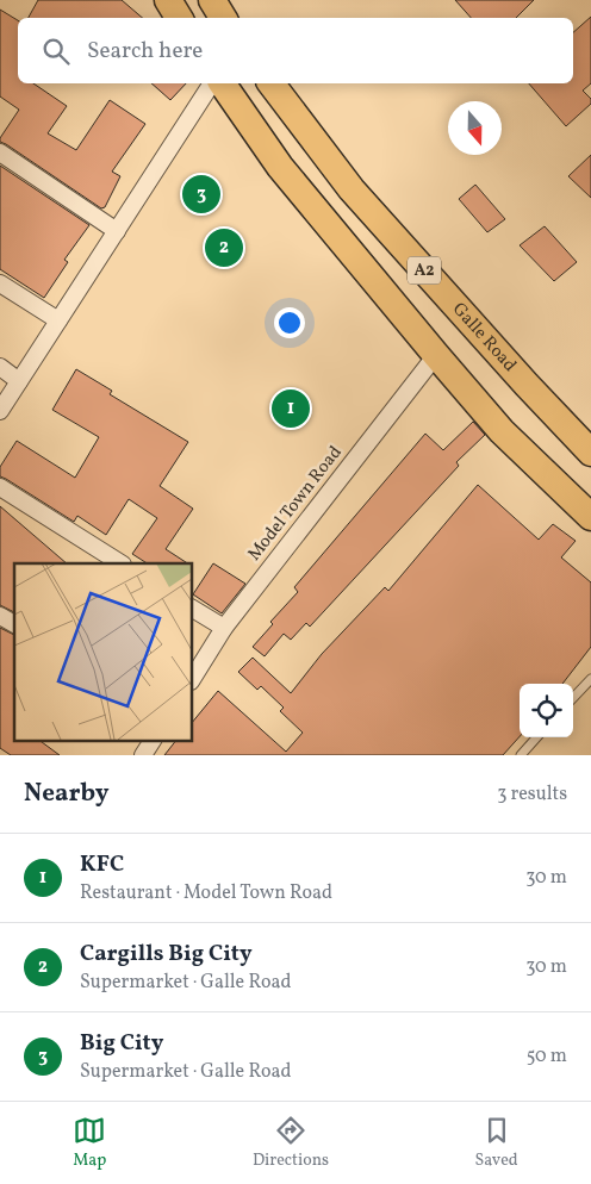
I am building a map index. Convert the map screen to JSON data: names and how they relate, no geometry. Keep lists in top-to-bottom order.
{
  "streets": {
    "highway": ["A2", "Galle Road"],
    "street": ["Model Town Road"]
  },
  "crossings": [
    ["A2", "Model Town Road"]
  ],
  "north": "bottom",
  "page": {
    "search": "Search here",
    "pins": ["3", "2", "1"],
    "heading": ["Nearby", "3 results"],
    "list": [
      {
        "mark": "1",
        "name": "KFC",
        "note": "Restaurant · Model Town Road",
        "value": "30 m"
      },
      {
        "mark": "2",
        "name": "Cargills Big City",
        "note": "Supermarket · Galle Road",
        "value": "30 m"
      },
      {
        "mark": "3",
        "name": "Big City",
        "note": "Supermarket · Galle Road",
        "value": "50 m"
      }
    ],
    "nav": ["Map", "Directions", "Saved"]
  }
}
